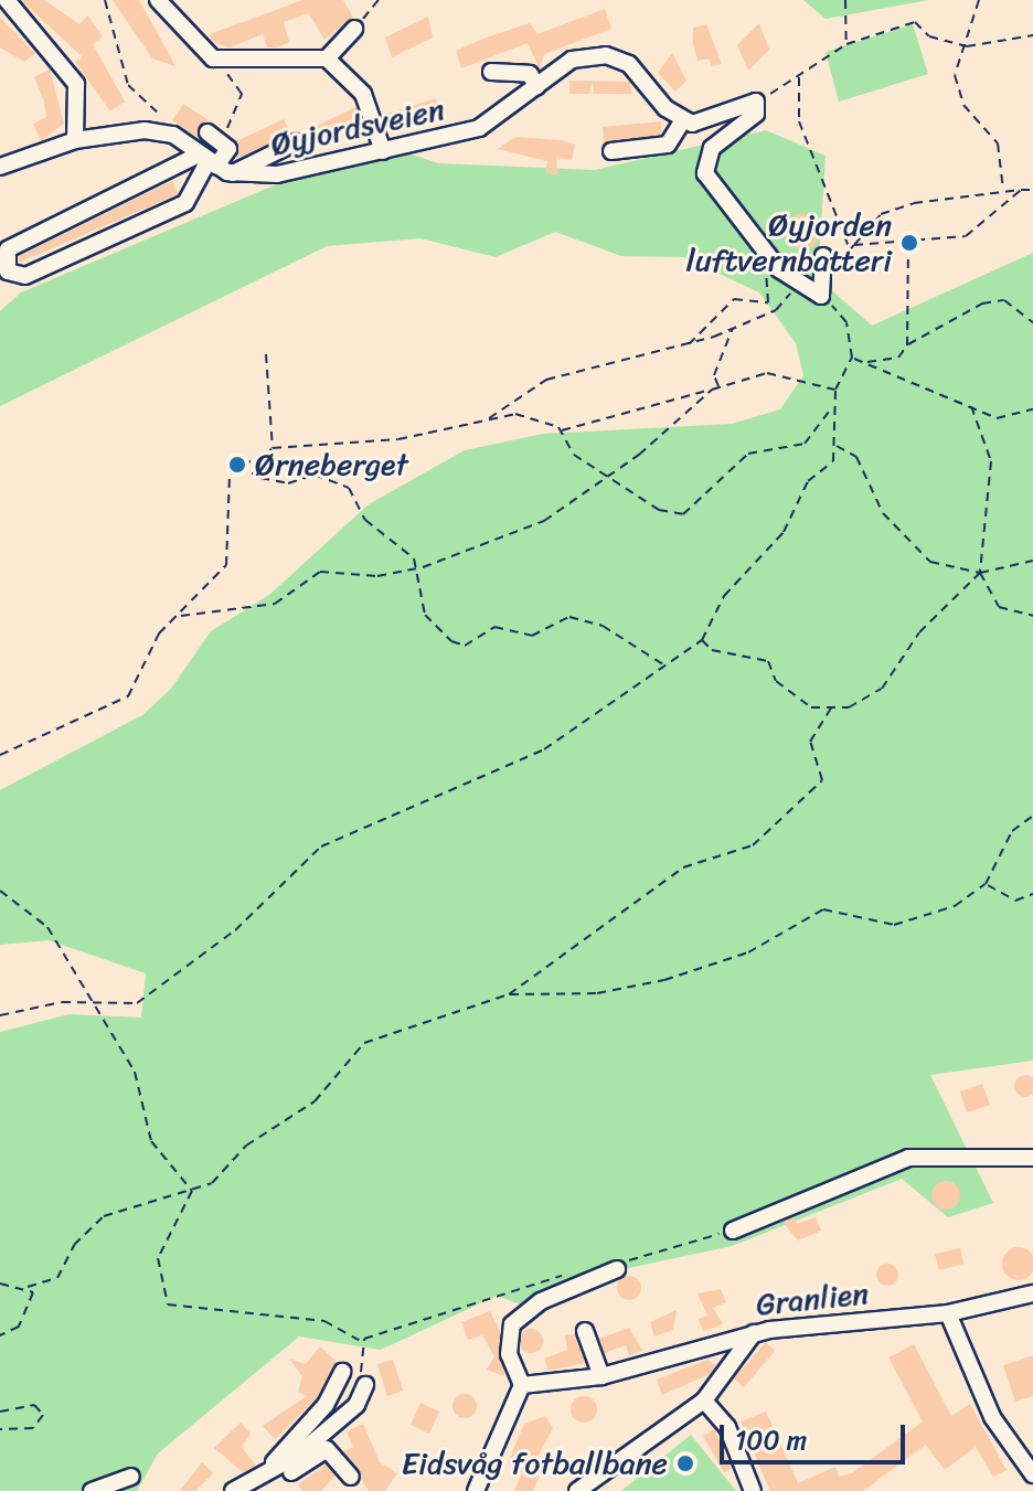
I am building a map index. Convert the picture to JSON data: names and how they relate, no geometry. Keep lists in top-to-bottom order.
{
  "streets": {
    "street": ["Øyjordsveien", "Granlien"]
  },
  "places": ["Øyjorden luftvernbatteri", "Ørneberget", "Eidsvåg fotballbane"],
  "scale_bar": "100 m"
}
